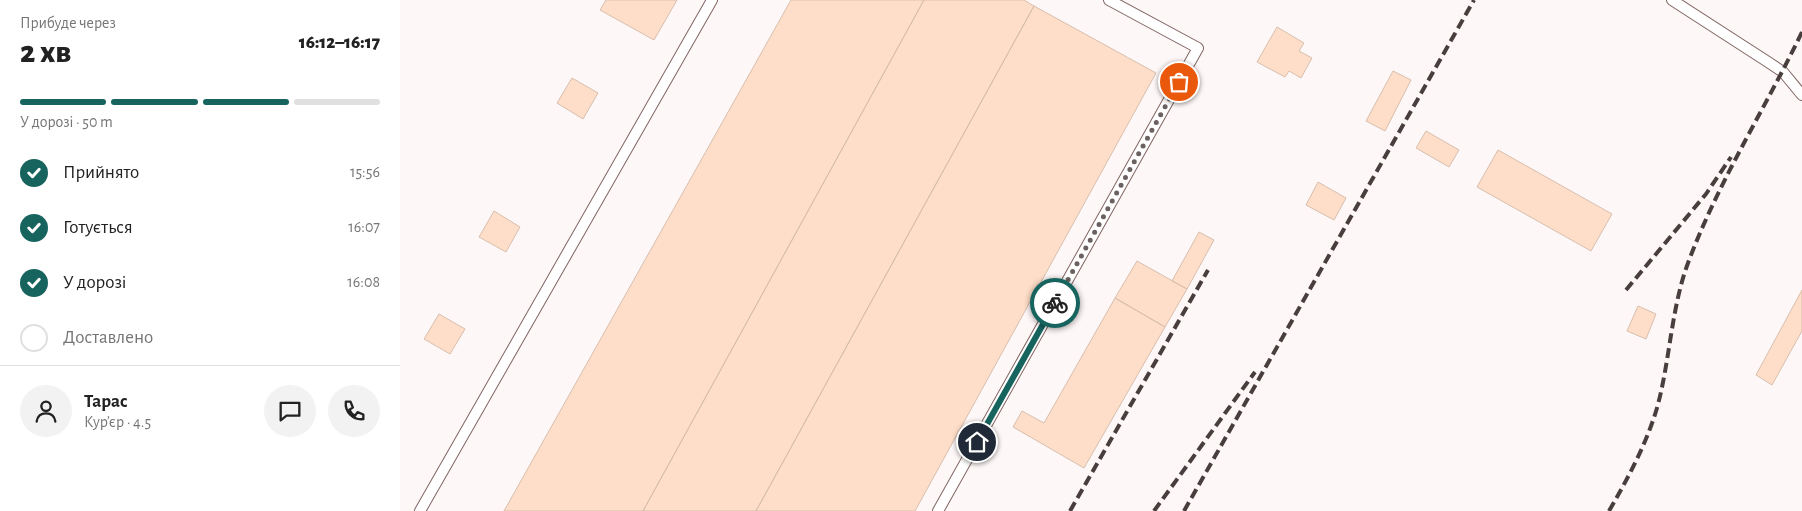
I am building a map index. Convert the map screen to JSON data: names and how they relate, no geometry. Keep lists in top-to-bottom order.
{
  "page": {
    "heading": ["2 хв", "Прибуде через", "16:12–16:17"],
    "panel": ["Тарас", "Кур’єр · 4.5"],
    "bar": "У дорозі · 50 m",
    "list": [
      ["Прийнято", "15:56"],
      ["Готується", "16:07"],
      ["У дорозі", "16:08"],
      "Доставлено"
    ]
  }
}
